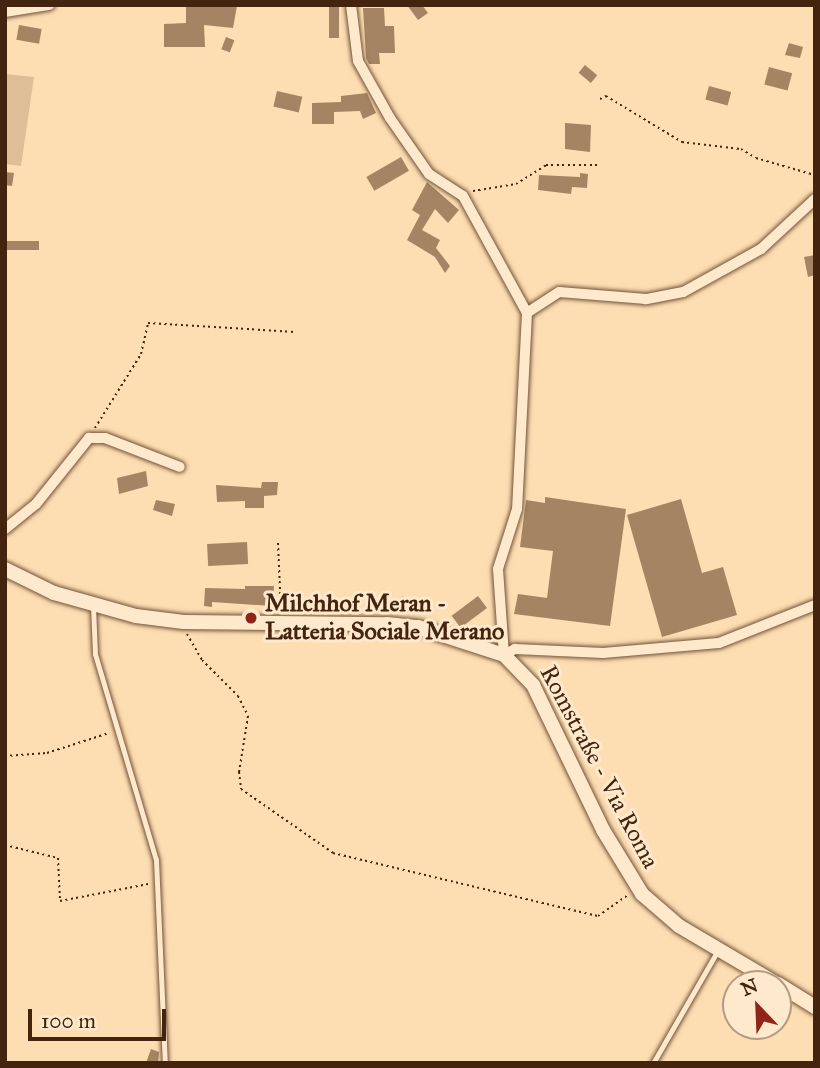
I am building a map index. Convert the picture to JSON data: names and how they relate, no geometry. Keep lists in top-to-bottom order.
{
  "streets": {
    "street": ["Romstraße - Via Roma"]
  },
  "places": ["Milchhof Meran - Latteria Sociale Merano"],
  "scale_bar": "100 m",
  "north": "top left"
}
